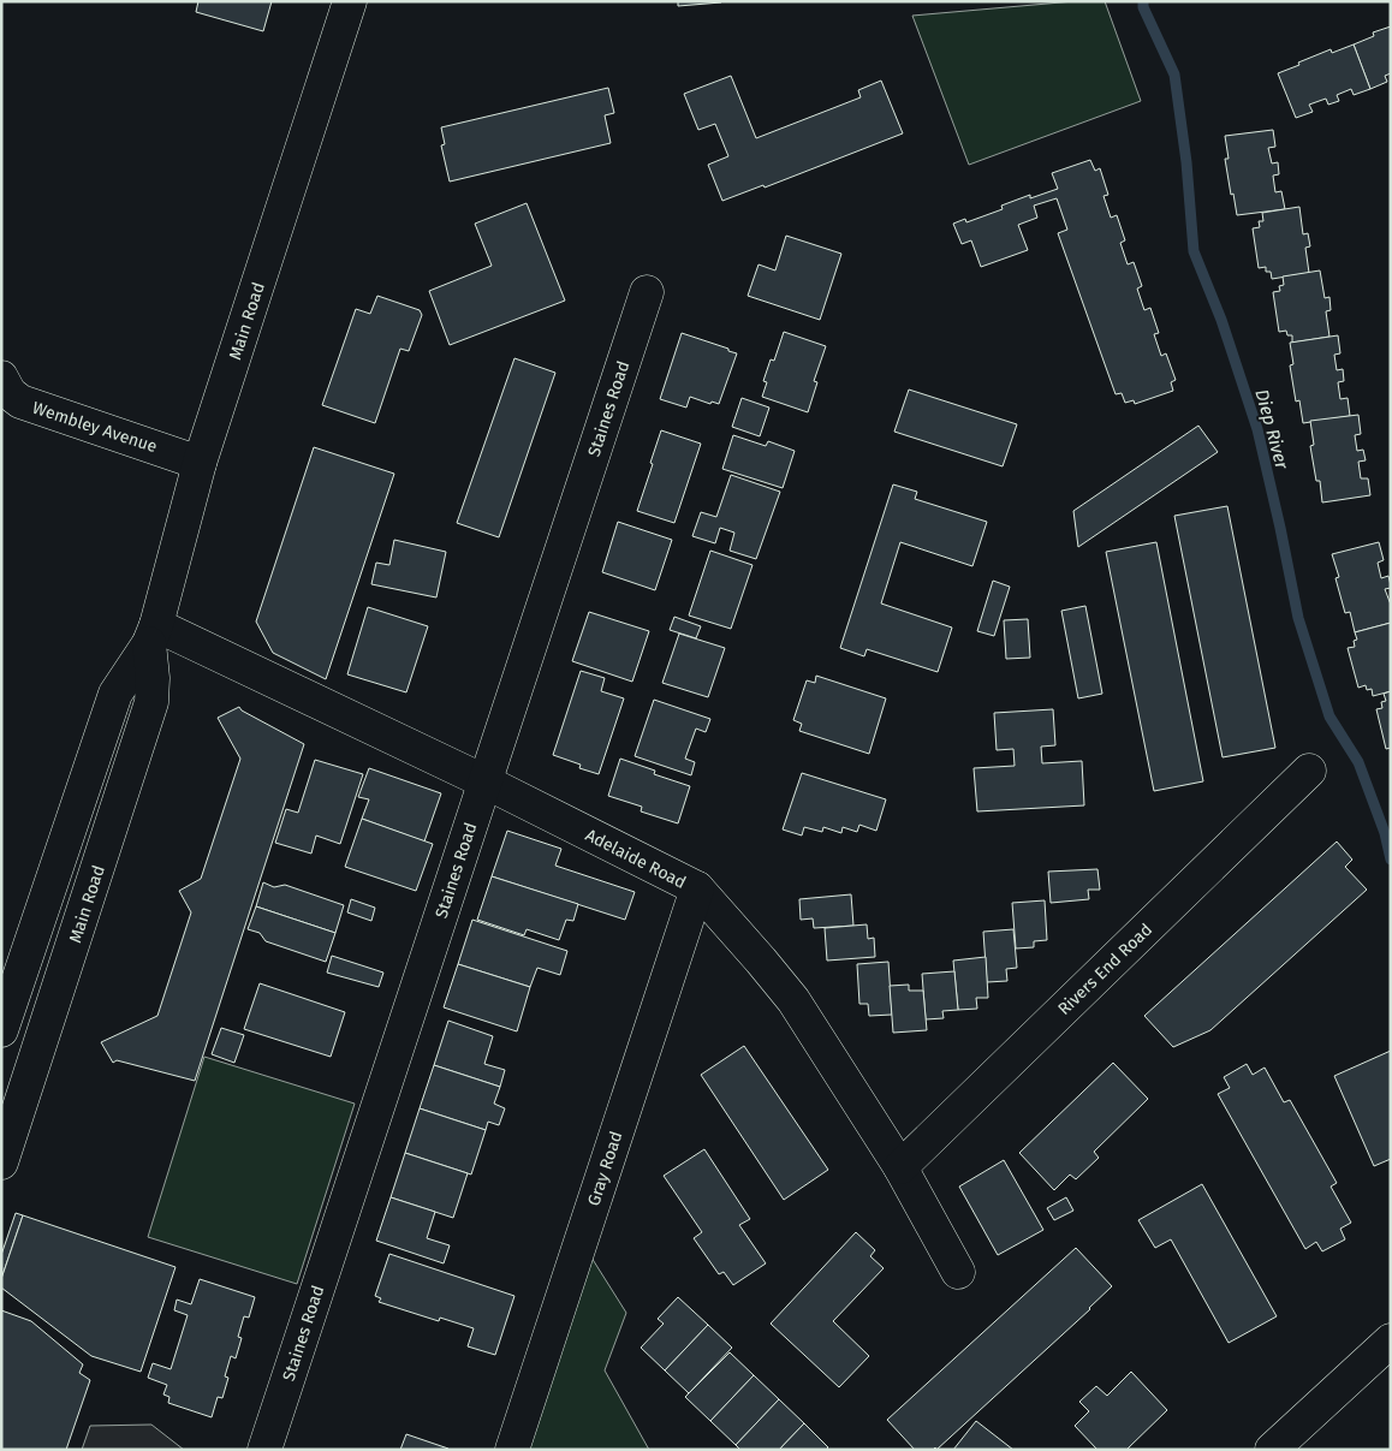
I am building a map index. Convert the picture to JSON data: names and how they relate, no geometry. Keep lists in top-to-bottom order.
{
  "streets": {
    "street": [
      "Main Road",
      "Staines Road",
      "Wembley Avenue",
      "Adelaide Road",
      "Rivers End Road",
      "Gray Road"
    ]
  },
  "crossings": [
    ["Main Road", "Wembley Avenue"],
    ["Main Road", "Adelaide Road"],
    ["Staines Road", "Adelaide Road"],
    ["Adelaide Road", "Rivers End Road"],
    ["Adelaide Road", "Gray Road"]
  ],
  "water": ["Diep River"]
}
